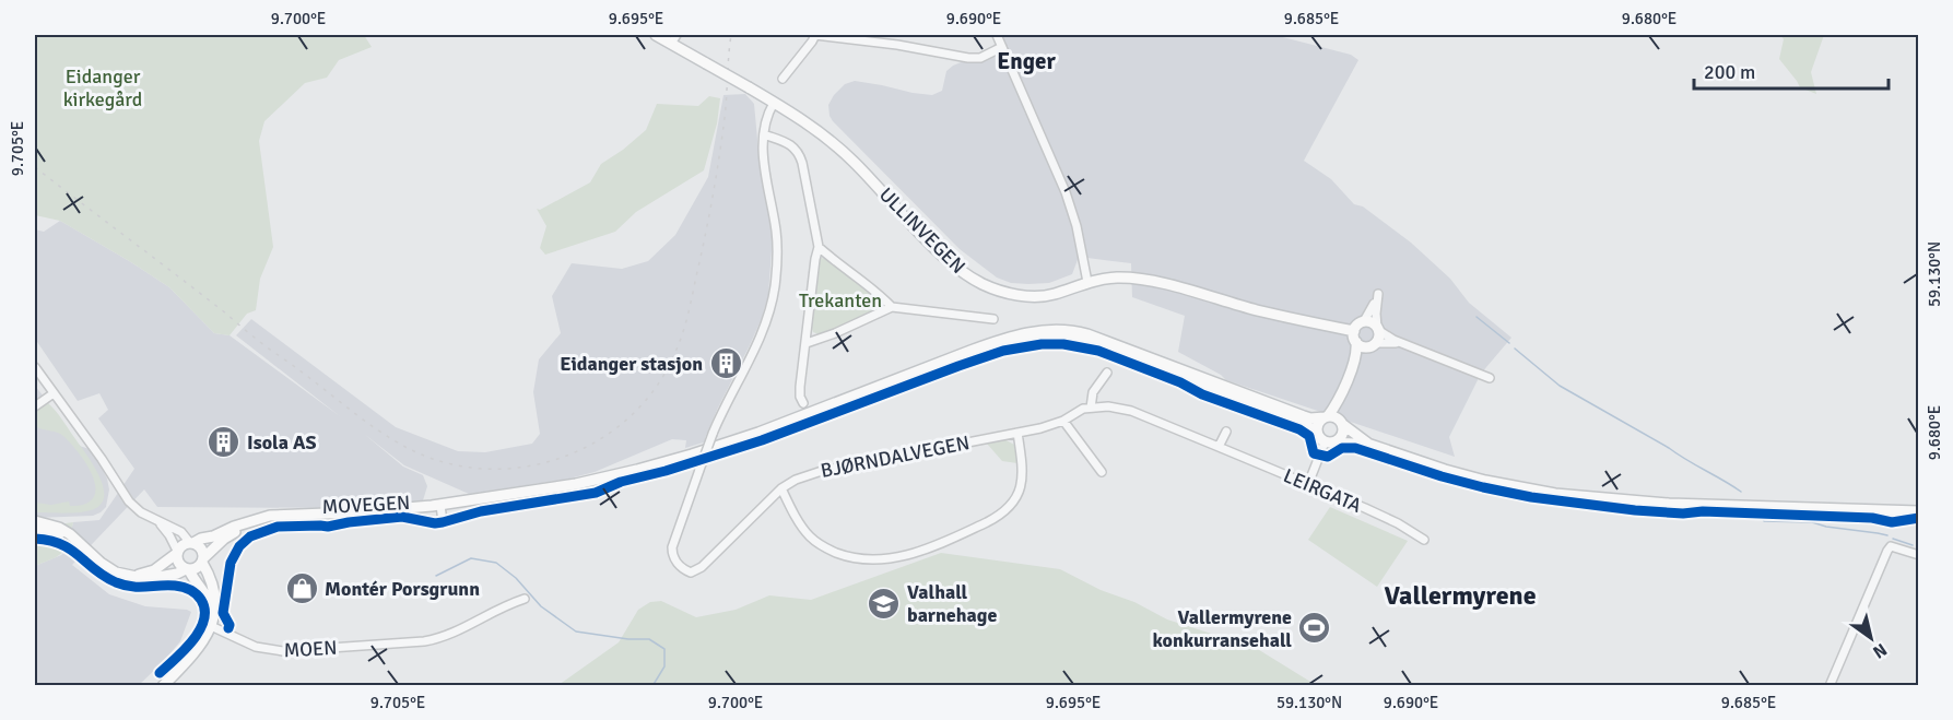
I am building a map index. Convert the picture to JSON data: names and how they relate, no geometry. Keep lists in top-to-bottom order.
{
  "streets": {
    "main road": ["ULLINVEGEN", "MOVEGEN"],
    "street": ["BJØRNDALVEGEN", "LEIRGATA", "MOEN"]
  },
  "crossings": [
    ["BJØRNDALVEGEN", "LEIRGATA"]
  ],
  "districts": ["Enger", "Vallermyrene"],
  "parks": ["Eidanger kirkegård", "Trekanten"],
  "places": {
    "building": ["Eidanger stasjon", "Isola AS"],
    "shop": ["Montér Porsgrunn"],
    "school or university": ["Valhall barnehage"],
    "sports": ["Vallermyrene konkurransehall"]
  },
  "scale_bar": "200 m",
  "north": "bottom right",
  "coordinates": [
    "9.700°E",
    "9.695°E",
    "9.690°E",
    "9.685°E",
    "9.680°E",
    "9.705°E",
    "59.130°N"
  ]
}
